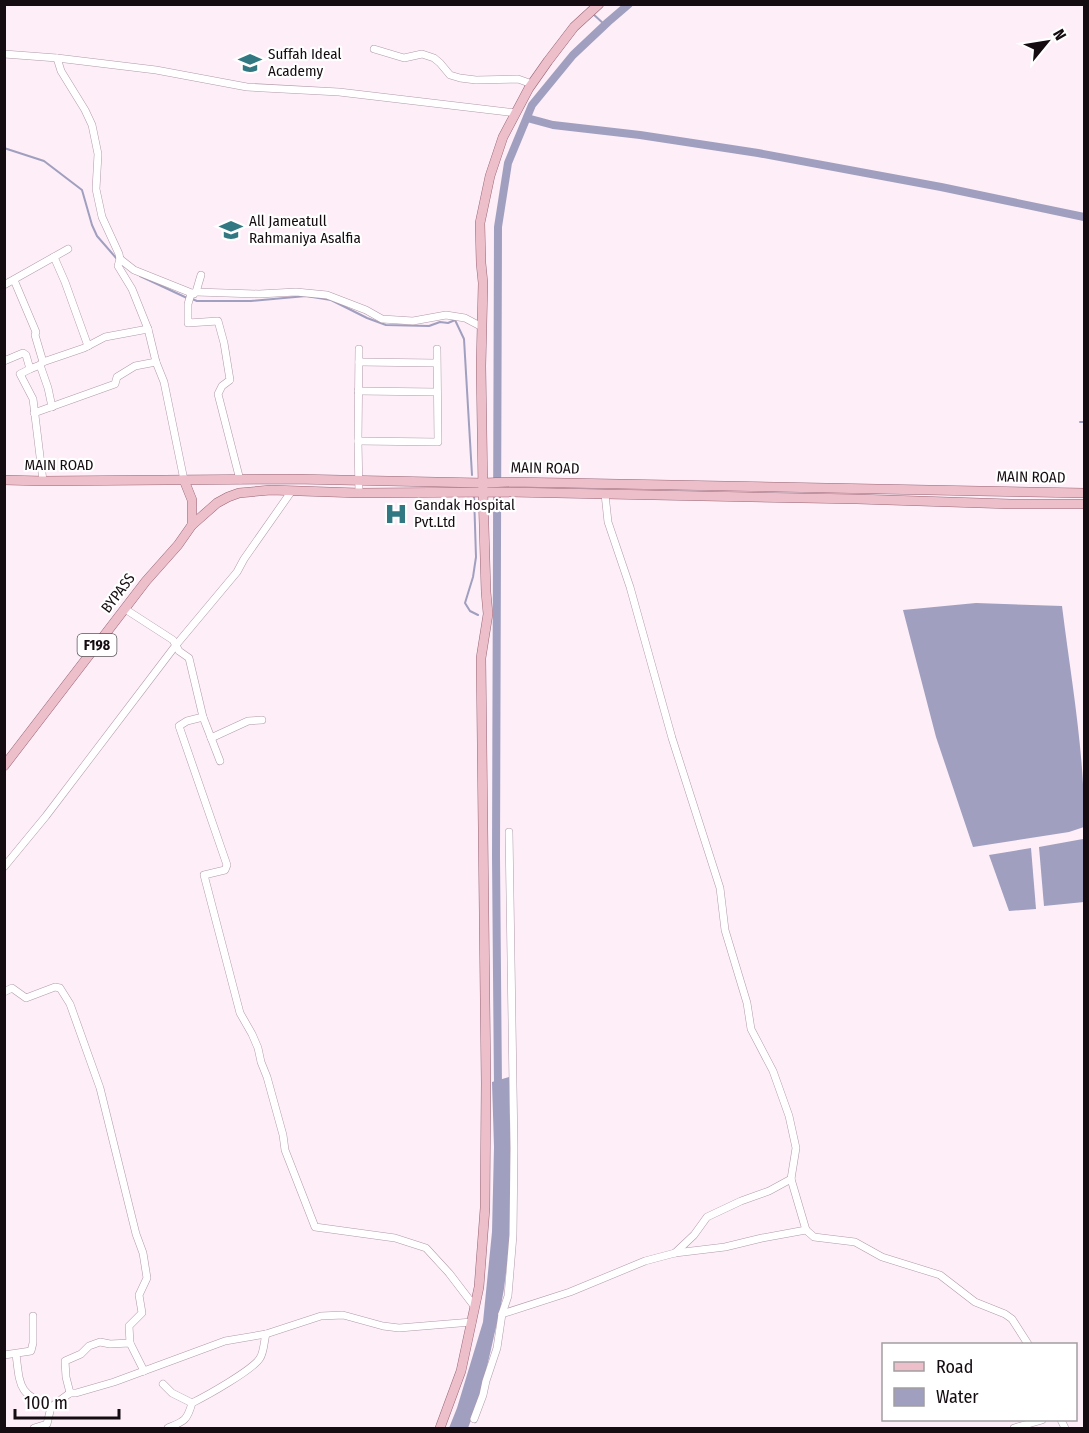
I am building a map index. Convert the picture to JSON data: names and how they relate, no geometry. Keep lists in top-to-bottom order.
{
  "streets": {
    "main road": ["MAIN ROAD", "BYPASS", "F198"]
  },
  "crossings": [
    ["MAIN ROAD", "BYPASS"]
  ],
  "places": {
    "school or university": ["Suffah Ideal Academy", "All Jameatull Rahmaniya Asalfia"],
    "hospital": ["Gandak Hospital Pvt.Ltd"]
  },
  "legend": ["Road", "Water"],
  "scale_bar": "100 m",
  "north": "top right"
}
